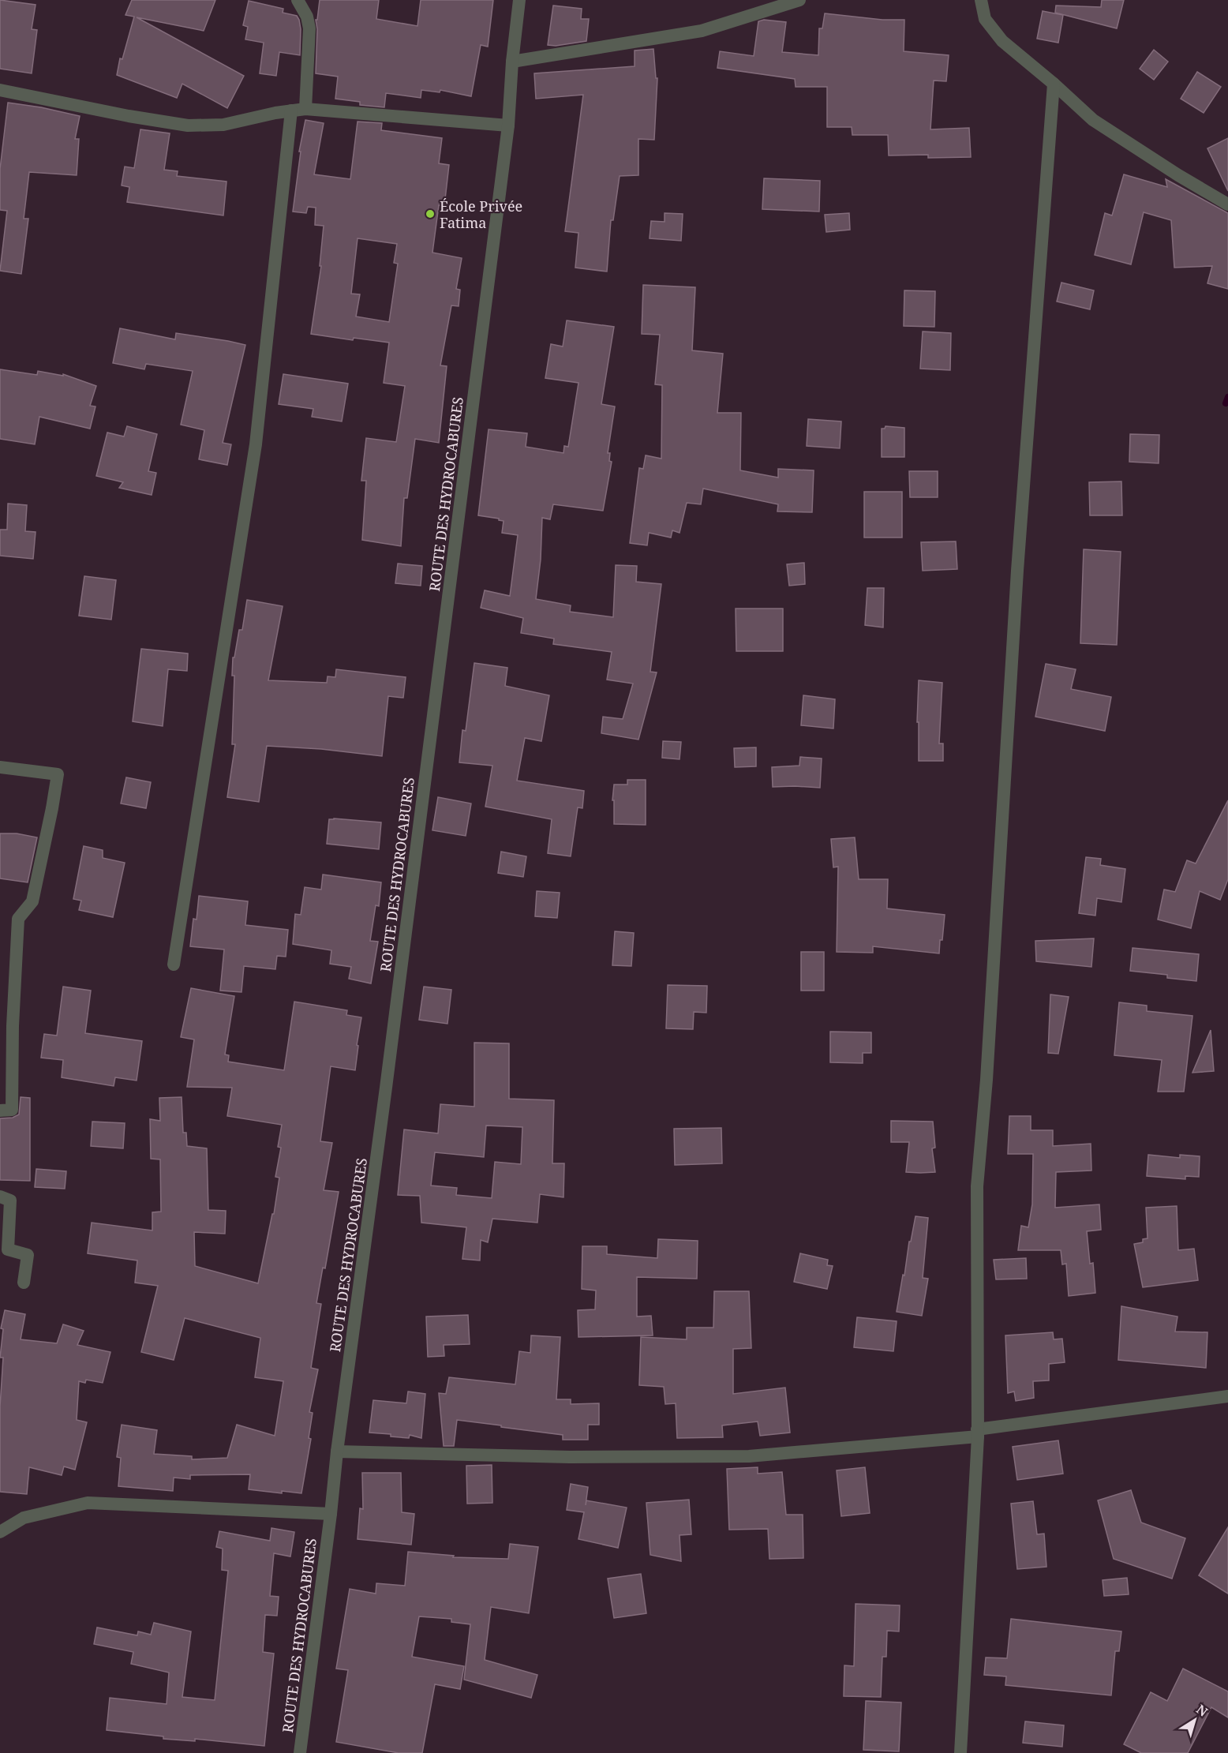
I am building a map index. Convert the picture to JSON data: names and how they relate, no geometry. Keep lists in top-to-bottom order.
{
  "streets": {
    "street": ["ROUTE DES HYDROCABURES"]
  },
  "places": ["École Privée Fatima"],
  "north": "top right"
}
